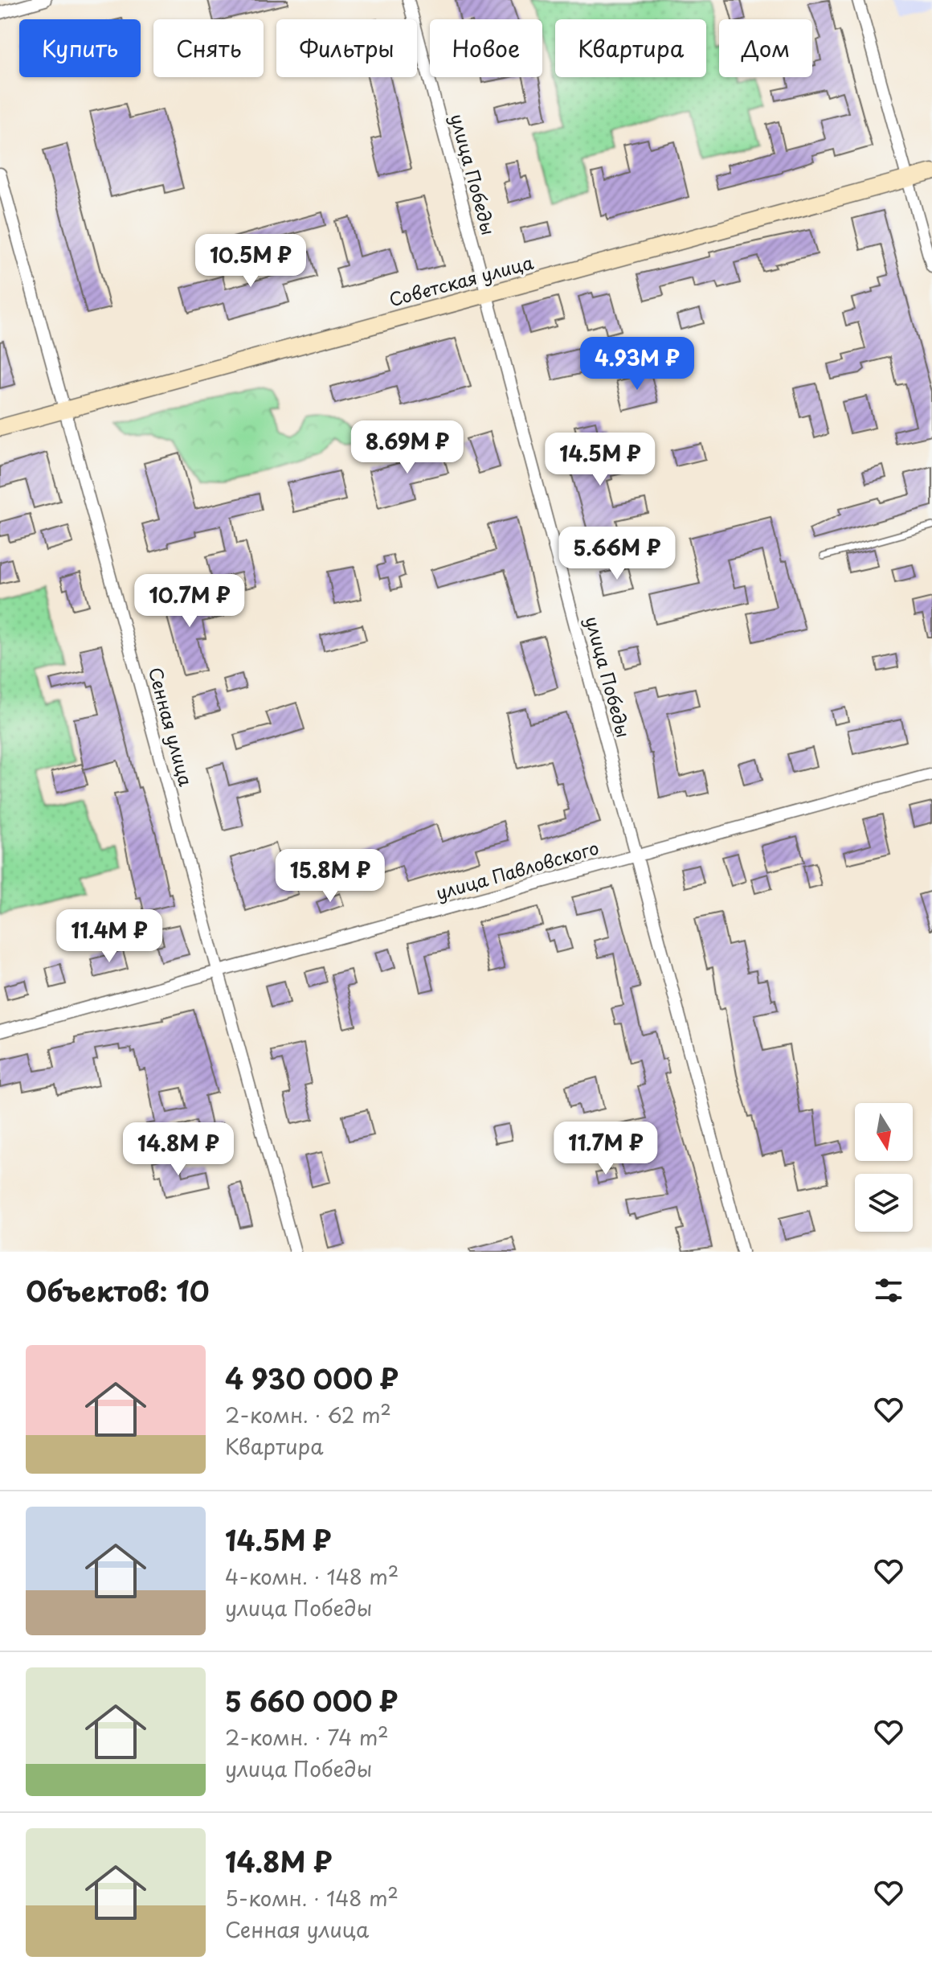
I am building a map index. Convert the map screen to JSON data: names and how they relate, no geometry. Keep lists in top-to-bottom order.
{
  "streets": {
    "street": [
      "улица Победы",
      "Советская улица",
      "Сенная улица",
      "улица Павловского"
    ]
  },
  "crossings": [
    ["улица Победы", "Советская улица"],
    ["улица Победы", "улица Павловского"],
    ["Советская улица", "Сенная улица"],
    ["Сенная улица", "улица Павловского"]
  ],
  "north": "bottom",
  "page": {
    "chip": [
      "Купить",
      "Снять",
      "Фильтры",
      "Новое",
      "Квартира",
      "Дом"
    ],
    "price": [
      "10.5M ₽",
      "4.93M ₽",
      "8.69M ₽",
      "14.5M ₽",
      "5.66M ₽",
      "10.7M ₽",
      "15.8M ₽",
      "11.4M ₽",
      "11.7M ₽",
      "14.8M ₽"
    ],
    "heading": "Объектов: 10",
    "list": [
      {
        "name": "4 930 000 ₽",
        "note": "2-комн. · 62 m² · Квартира"
      },
      {
        "name": "14.5M ₽",
        "note": "4-комн. · 148 m² · улица Победы"
      },
      {
        "name": "5 660 000 ₽",
        "note": "2-комн. · 74 m² · улица Победы"
      },
      {
        "name": "14.8M ₽",
        "note": "5-комн. · 148 m² · Сенная улица"
      }
    ]
  }
}
